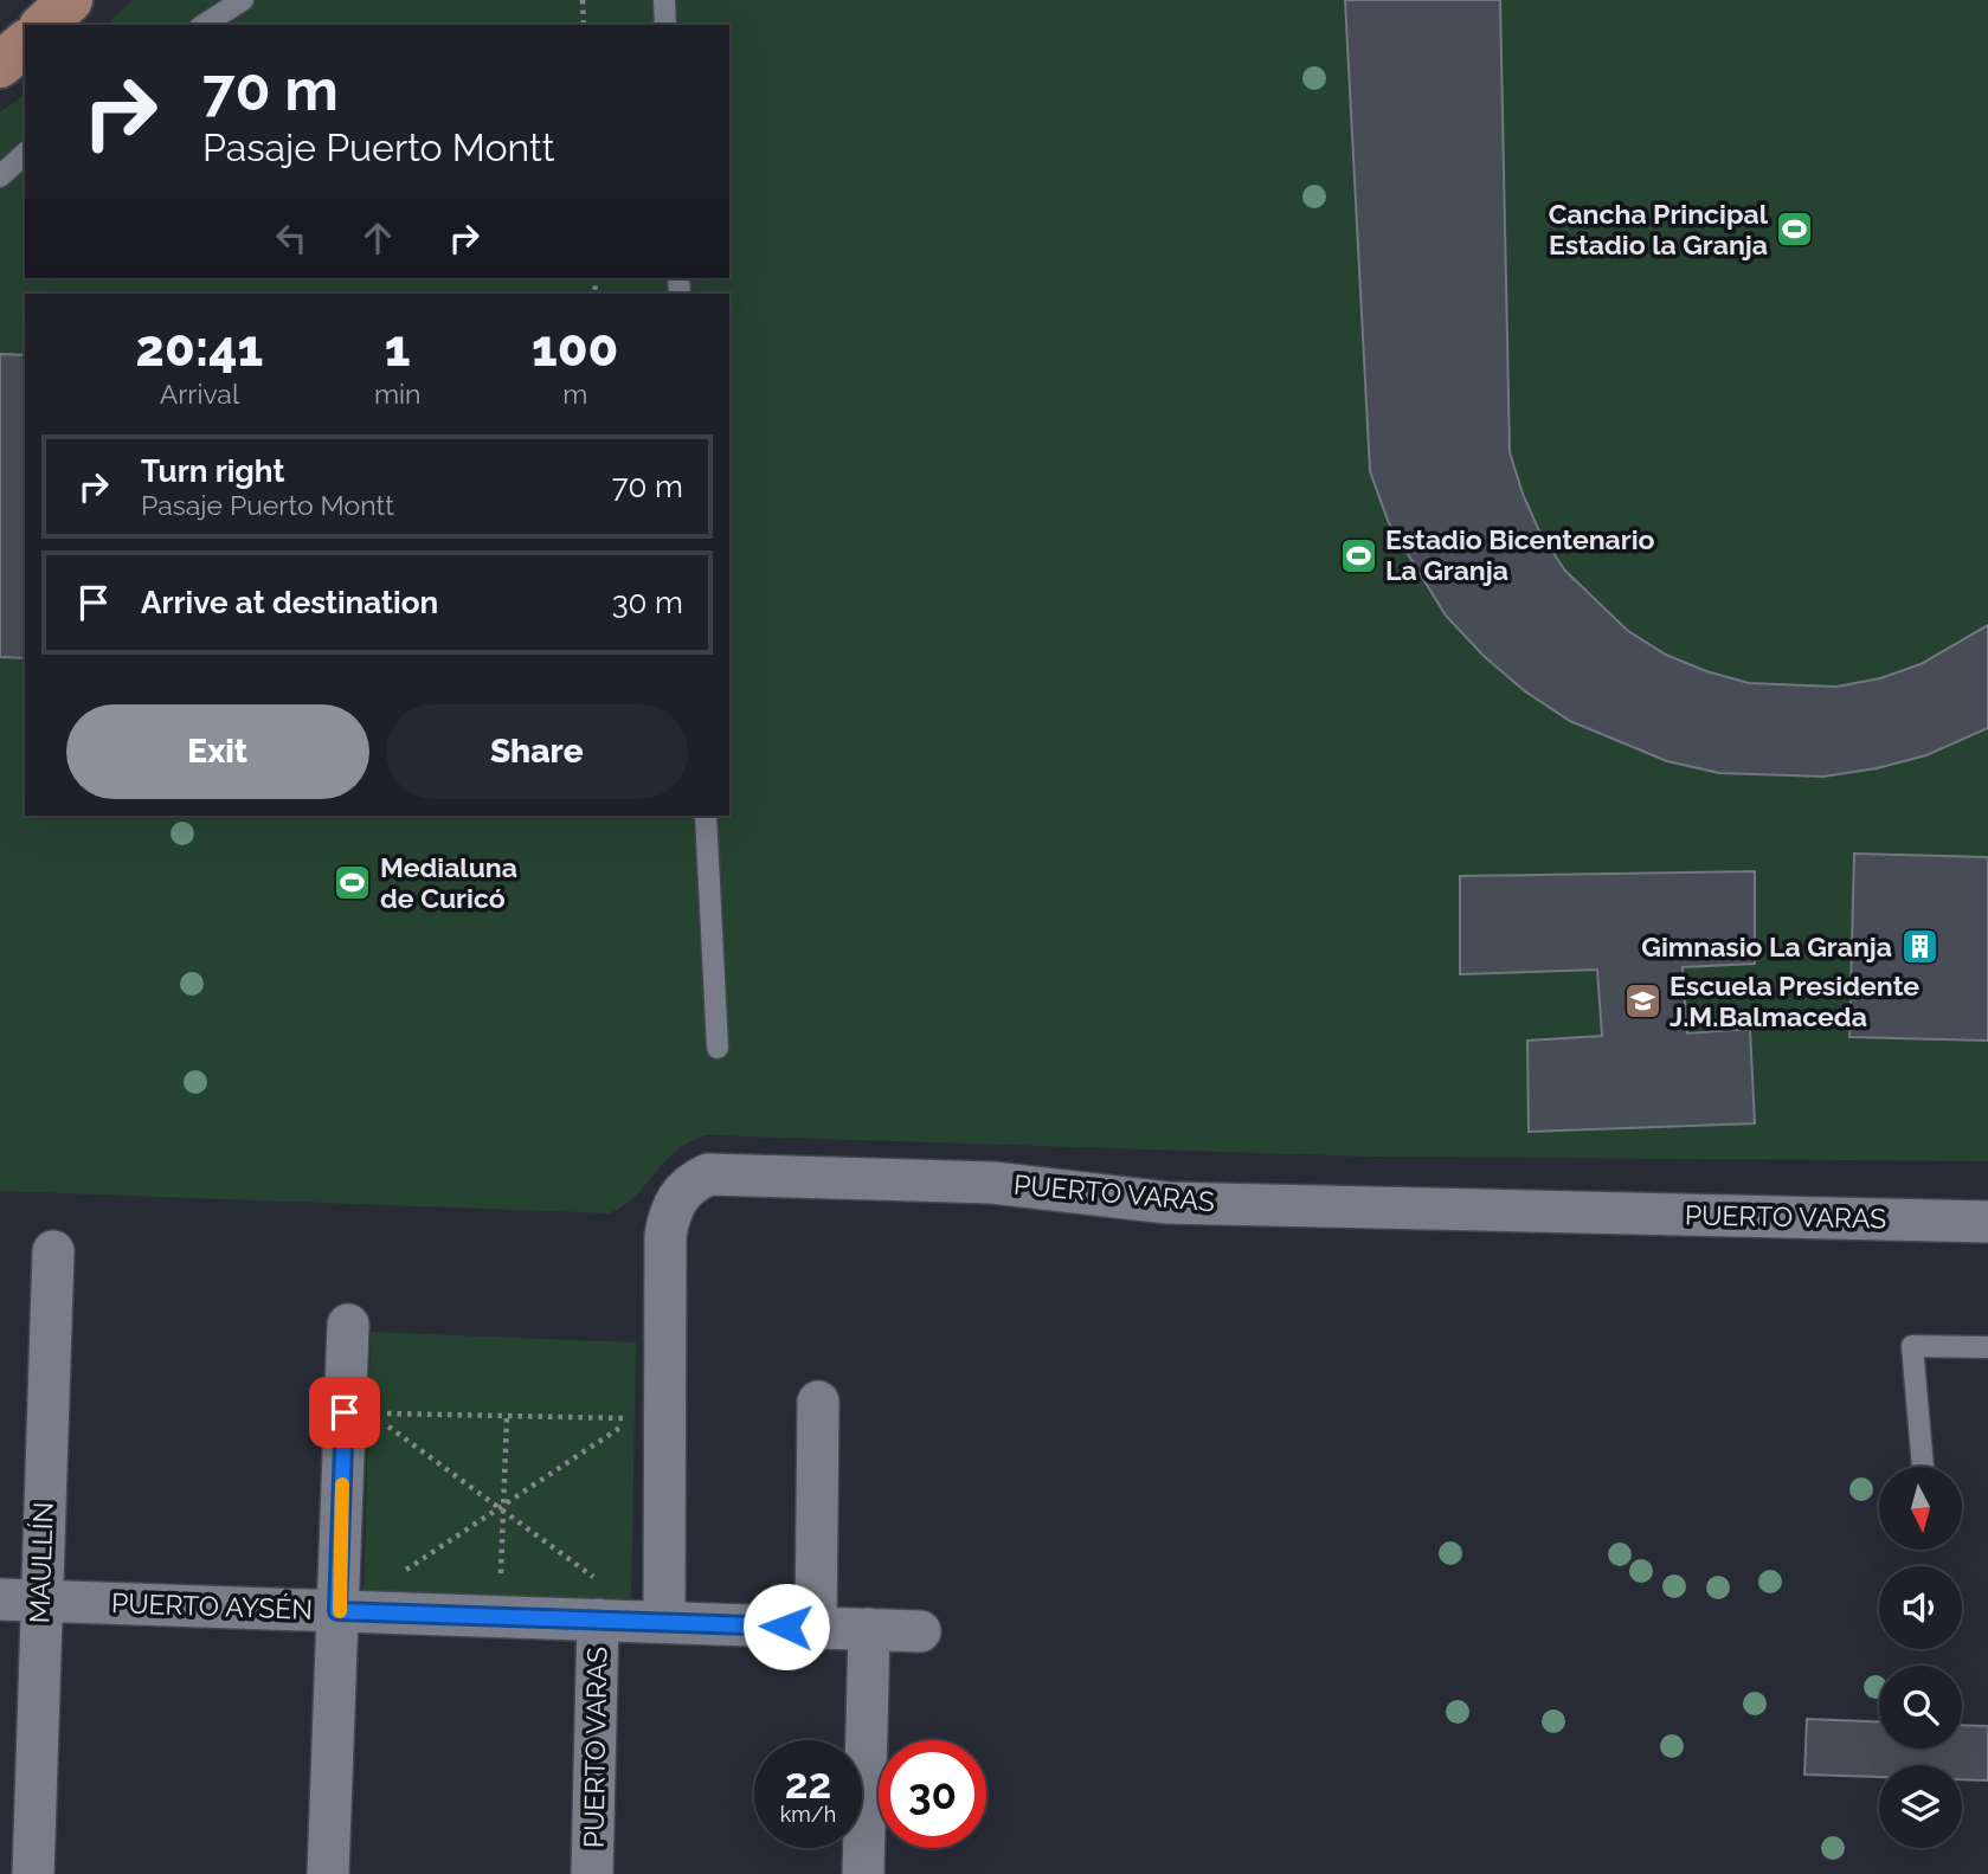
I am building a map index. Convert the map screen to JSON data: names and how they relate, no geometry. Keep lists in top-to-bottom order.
{
  "streets": {
    "street": ["PUERTO VARAS", "MAULLÍN", "PUERTO AYSÉN"]
  },
  "crossings": [
    ["PUERTO VARAS", "PUERTO AYSÉN"],
    ["MAULLÍN", "PUERTO AYSÉN"]
  ],
  "places": {
    "sports": ["Cancha Principal Estadio la Granja", "Estadio Bicentenario La Granja", "Medialuna de Curicó"],
    "building": ["Gimnasio La Granja"],
    "school or university": ["Escuela Presidente J.M.Balmaceda"]
  },
  "north": "bottom",
  "page": {
    "turn": ["70 m", "Pasaje Puerto Montt"],
    "eta": [
      "20:41",
      "Arrival",
      "1",
      "min",
      "100",
      "m"
    ],
    "list": [
      {
        "name": "Turn right",
        "note": "Pasaje Puerto Montt",
        "value": "70 m"
      },
      {
        "name": "Arrive at destination",
        "value": "30 m"
      }
    ],
    "buttons": ["Exit", "Share"],
    "speed": "22 km/h",
    "limit": "30"
  }
}
